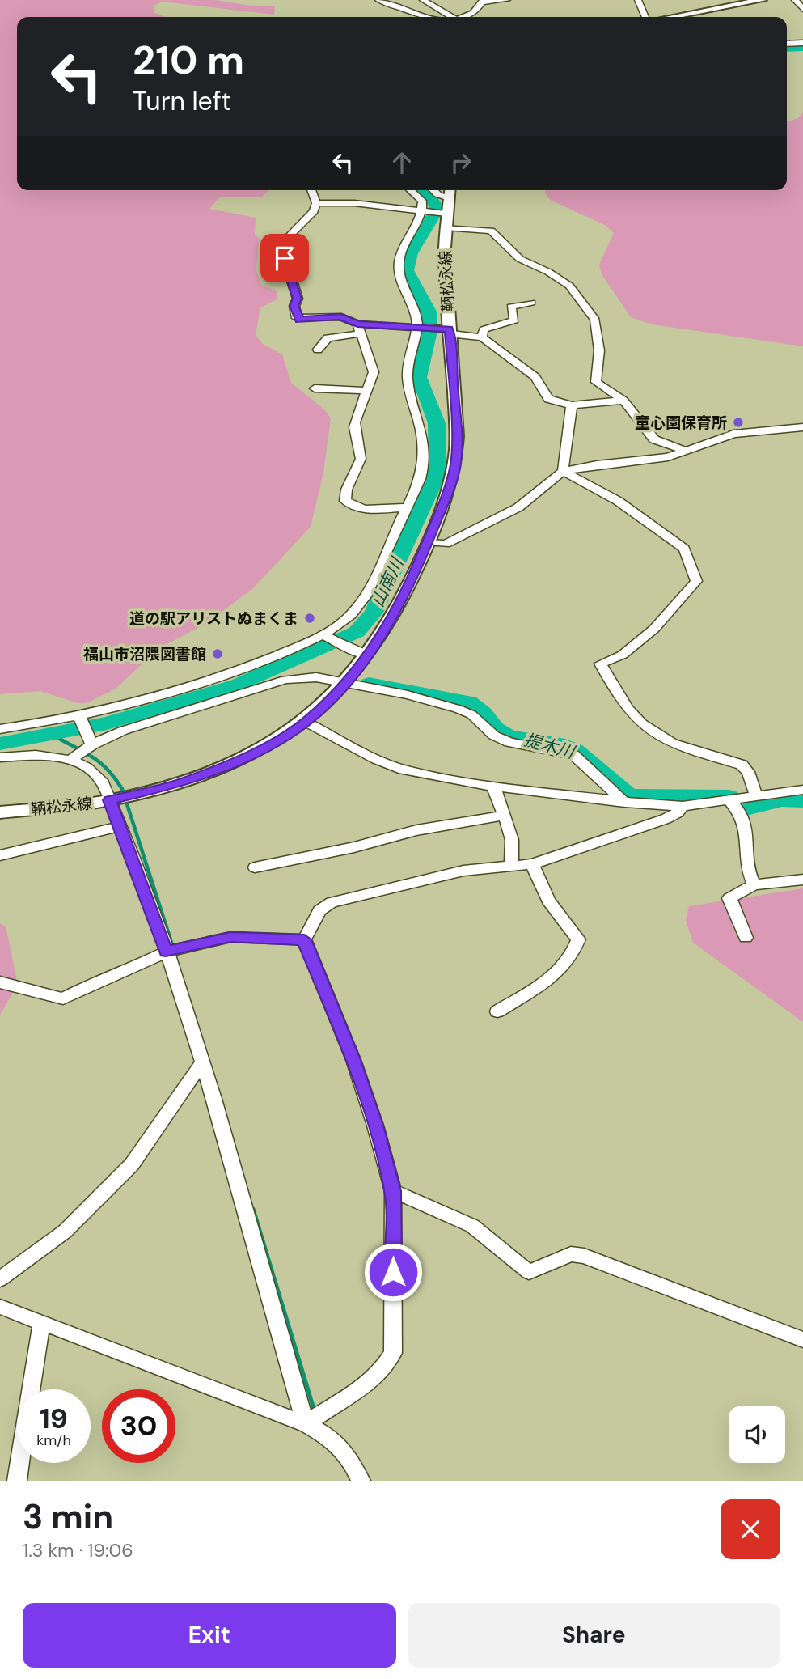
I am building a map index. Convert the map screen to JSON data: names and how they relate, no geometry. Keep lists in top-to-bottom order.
{
  "streets": {
    "main road": ["鞆松永線"]
  },
  "water": ["山南川", "提木川"],
  "places": ["童心園保育所", "道の駅アリストぬまくま", "福山市沼隈図書館"],
  "page": {
    "turn": ["210 m", "Turn left"],
    "speed": "19 km/h",
    "limit": "30",
    "heading": ["3 min", "1.3 km · 19:06"],
    "buttons": ["Exit", "Share"]
  }
}
